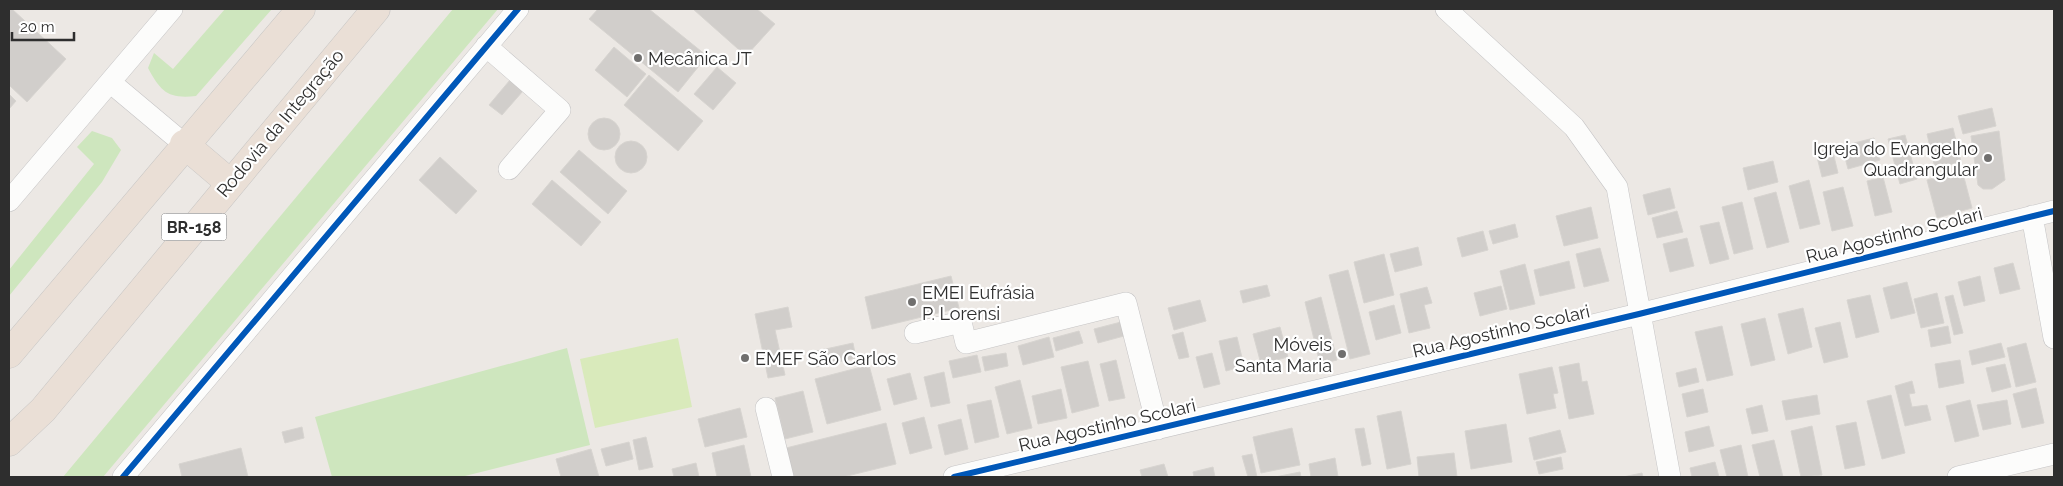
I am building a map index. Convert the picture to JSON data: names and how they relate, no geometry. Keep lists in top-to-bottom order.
{
  "streets": {
    "highway": ["Rodovia da Integração", "BR-158"],
    "street": ["Rua Agostinho Scolari"]
  },
  "places": [
    "Mecânica JT",
    "Igreja do Evangelho Quadrangular",
    "EMEI Eufrásia P. Lorensi",
    "Móveis Santa Maria",
    "EMEF São Carlos"
  ],
  "scale_bar": "20 m"
}
